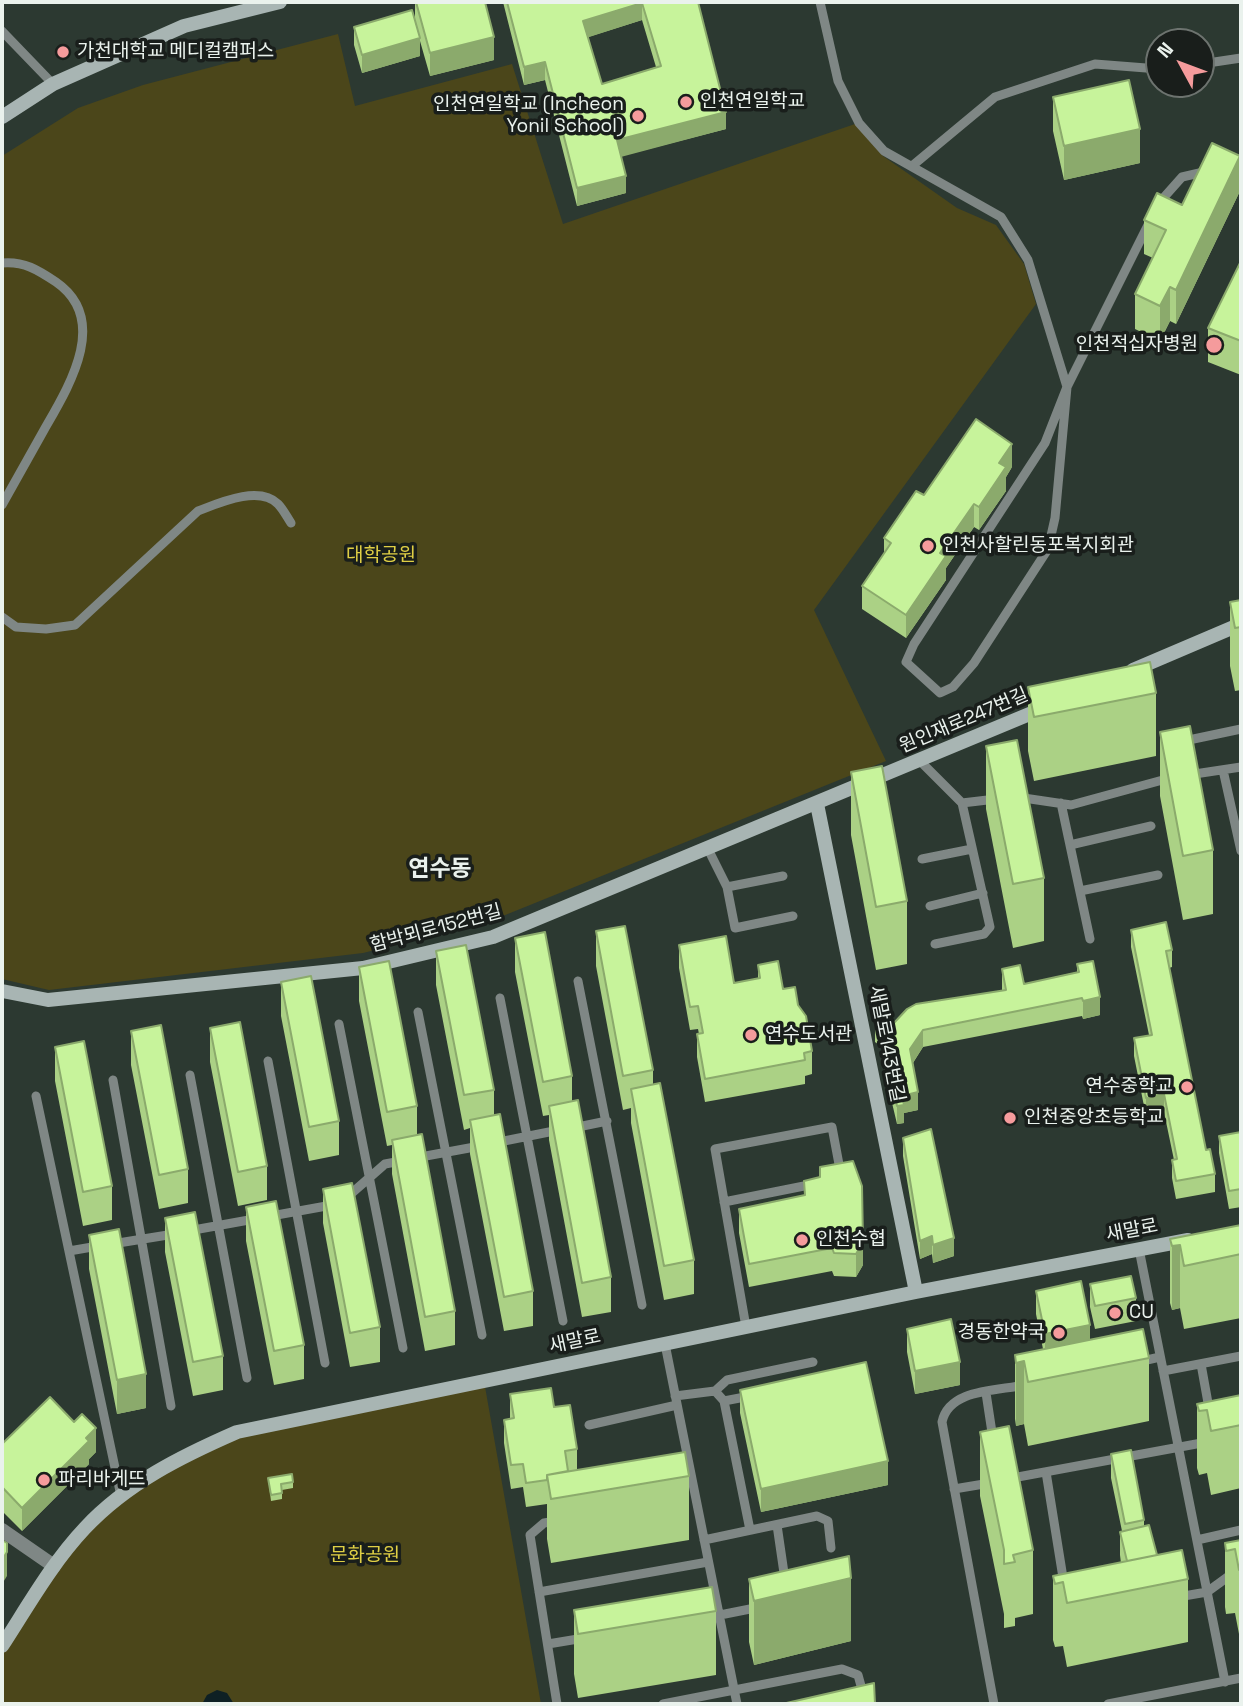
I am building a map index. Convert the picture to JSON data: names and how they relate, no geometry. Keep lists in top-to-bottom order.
{
  "streets": {
    "street": [
      "원인재로247번길",
      "함박뫼로152번길",
      "새말로143번길",
      "새말로"
    ]
  },
  "crossings": [
    ["원인재로247번길", "함박뫼로152번길"],
    ["원인재로247번길", "새말로143번길"],
    ["함박뫼로152번길", "새말로143번길"],
    ["새말로143번길", "새말로"]
  ],
  "districts": ["연수동"],
  "parks": ["대학공원", "문화공원"],
  "places": [
    "가천대학교 메디컬캠퍼스",
    "인천연일학교",
    "인천연일학교 (Incheon Yonil School)",
    "인천적십자병원",
    "인천사할린동포복지회관",
    "연수도서관",
    "연수중학교",
    "인천중앙초등학교",
    "인천수협",
    "CU",
    "경동한약국",
    "파리바게뜨"
  ],
  "north": "top left"
}
